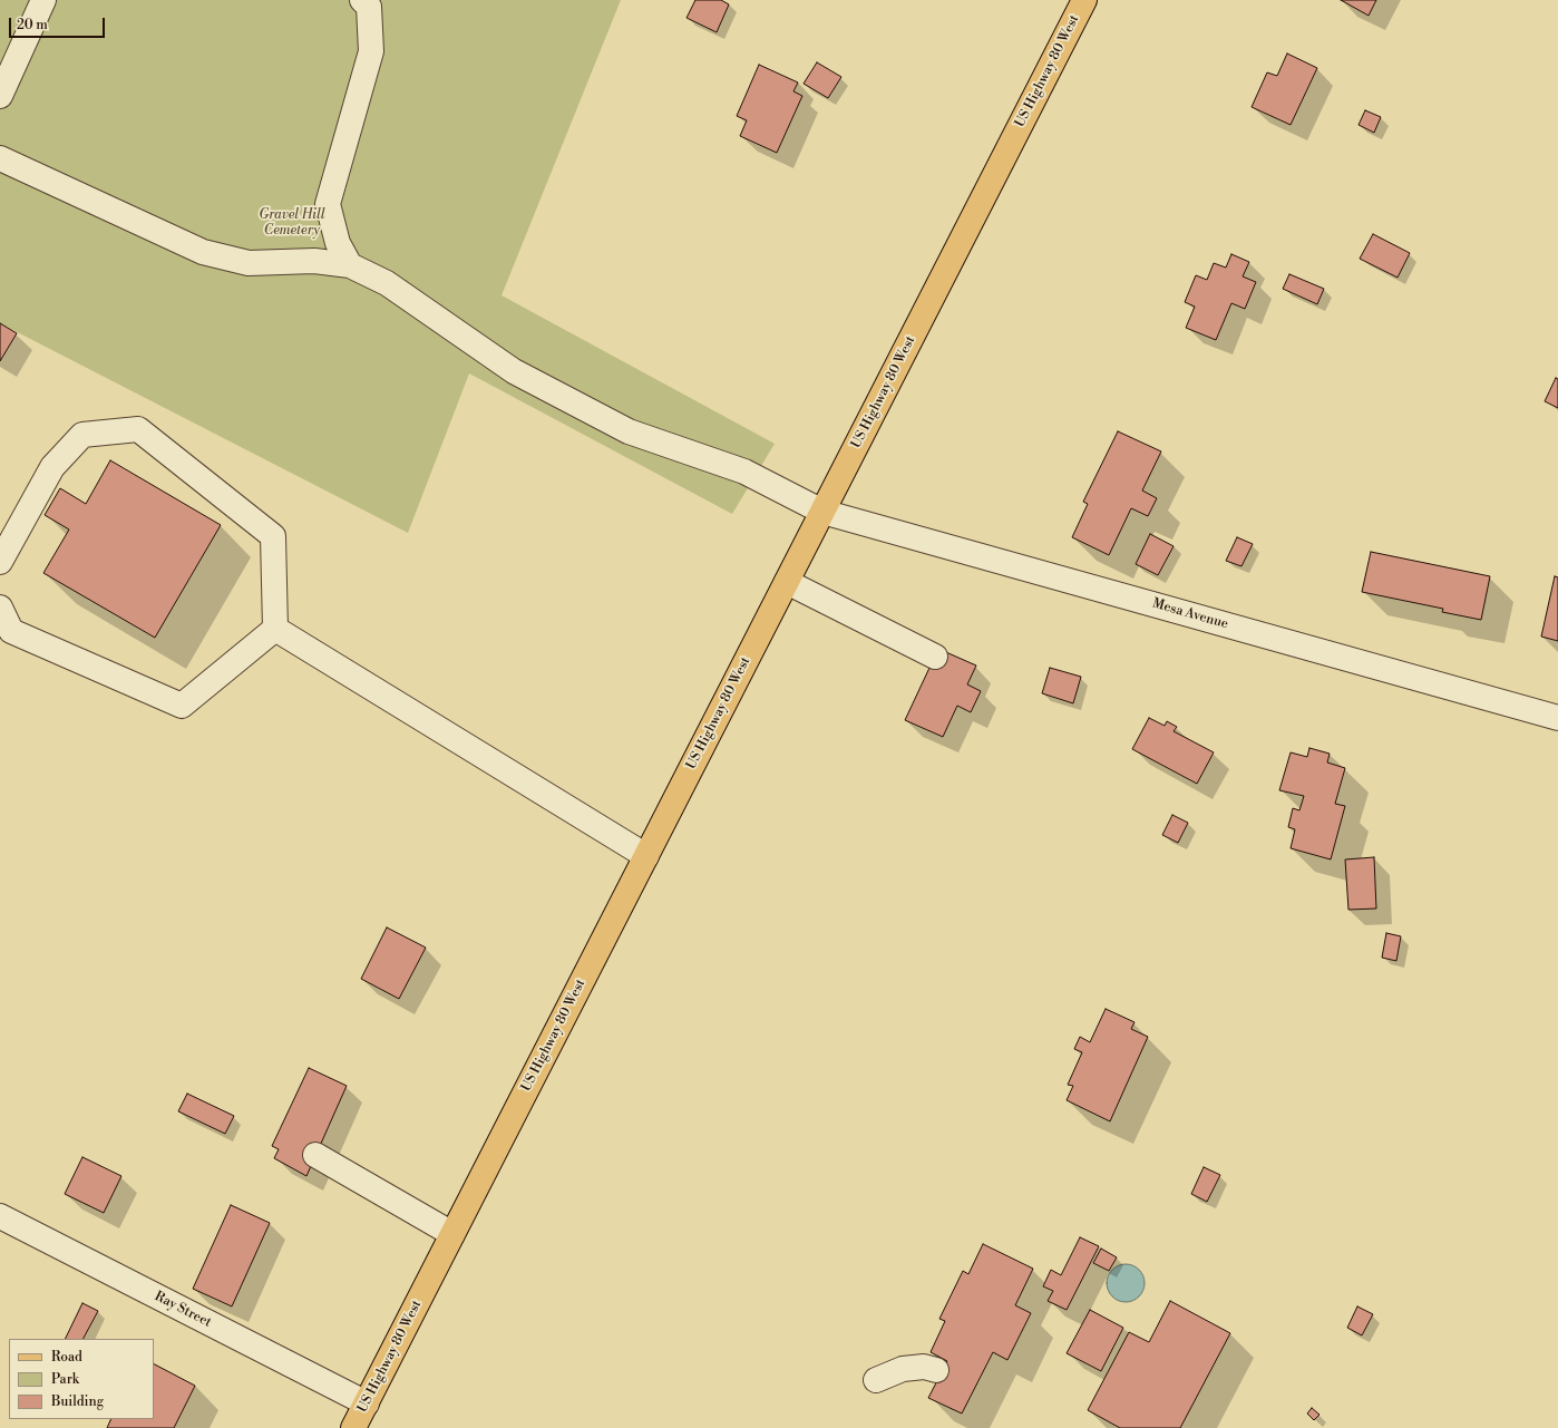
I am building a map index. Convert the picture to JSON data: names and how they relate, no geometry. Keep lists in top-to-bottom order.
{
  "streets": {
    "main road": ["US Highway 80 West"],
    "street": ["Mesa Avenue", "Ray Street"]
  },
  "crossings": [
    ["US Highway 80 West", "Mesa Avenue"],
    ["US Highway 80 West", "Ray Street"]
  ],
  "parks": ["Gravel Hill Cemetery"],
  "legend": ["Road", "Park", "Building"],
  "scale_bar": "20 m"
}
